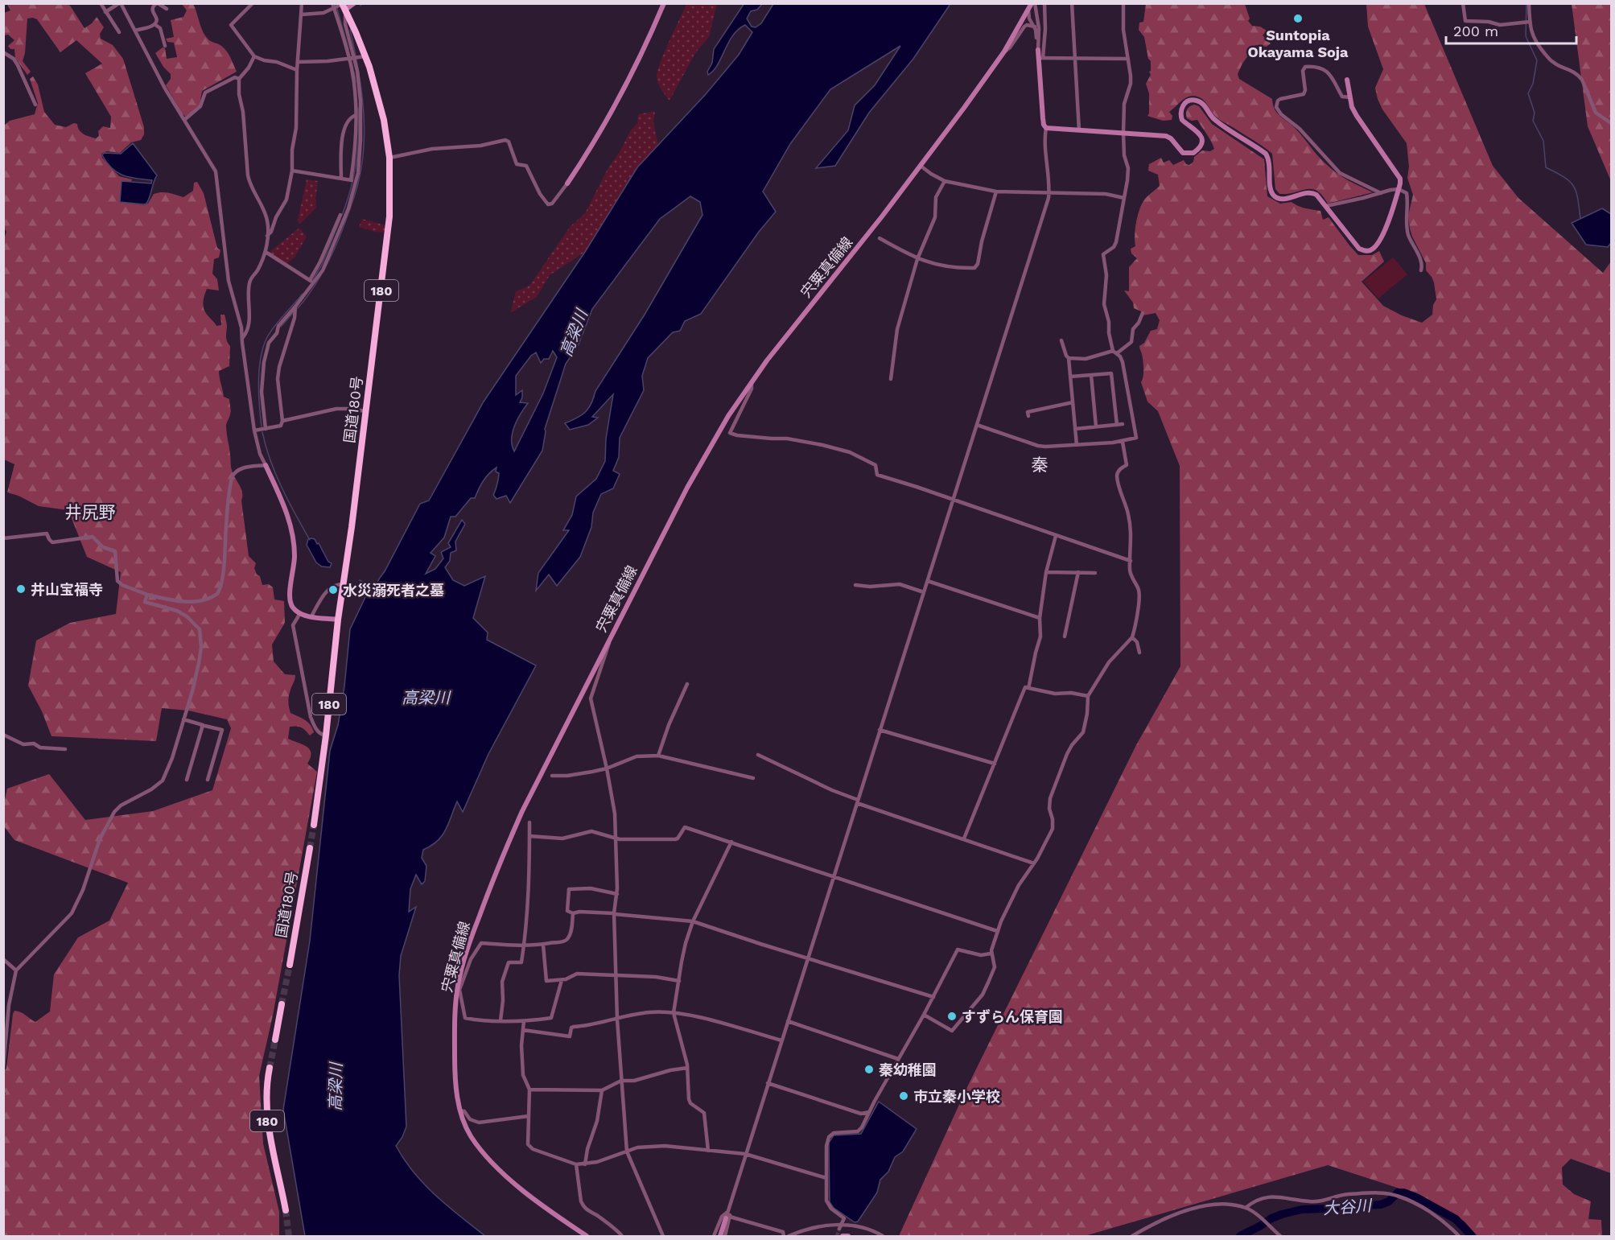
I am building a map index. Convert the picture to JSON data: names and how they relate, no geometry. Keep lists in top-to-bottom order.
{
  "streets": {
    "highway": ["180", "国道180号"],
    "main road": ["宍粟真備線"]
  },
  "districts": ["秦", "井尻野"],
  "water": ["高梁川", "大谷川"],
  "places": [
    "Suntopia Okayama Soja",
    "井山宝福寺",
    "水災溺死者之墓",
    "すずらん保育園",
    "秦幼稚園",
    "市立秦小学校"
  ],
  "scale_bar": "200 m"
}
